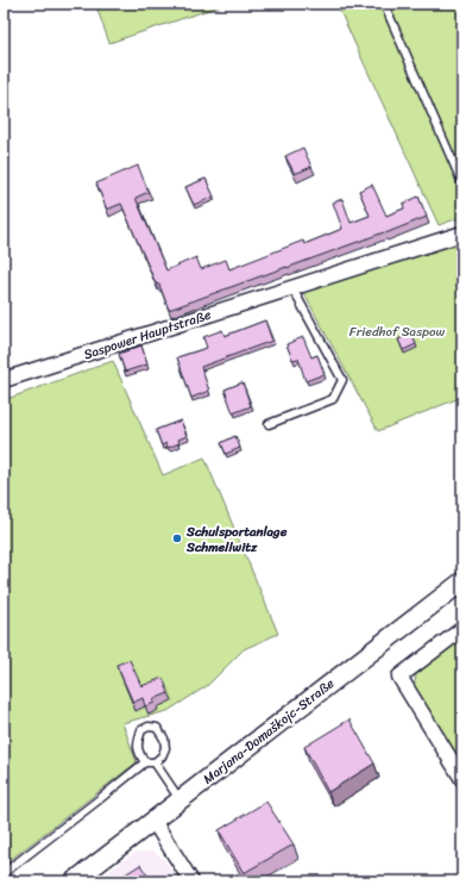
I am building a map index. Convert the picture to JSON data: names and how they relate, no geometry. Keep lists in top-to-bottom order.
{
  "streets": {
    "street": ["Saspower Hauptstraße", "Marjana-Domaškojc-Straße"]
  },
  "parks": ["Friedhof Saspow"],
  "places": ["Schulsportanlage Schmellwitz"]
}
